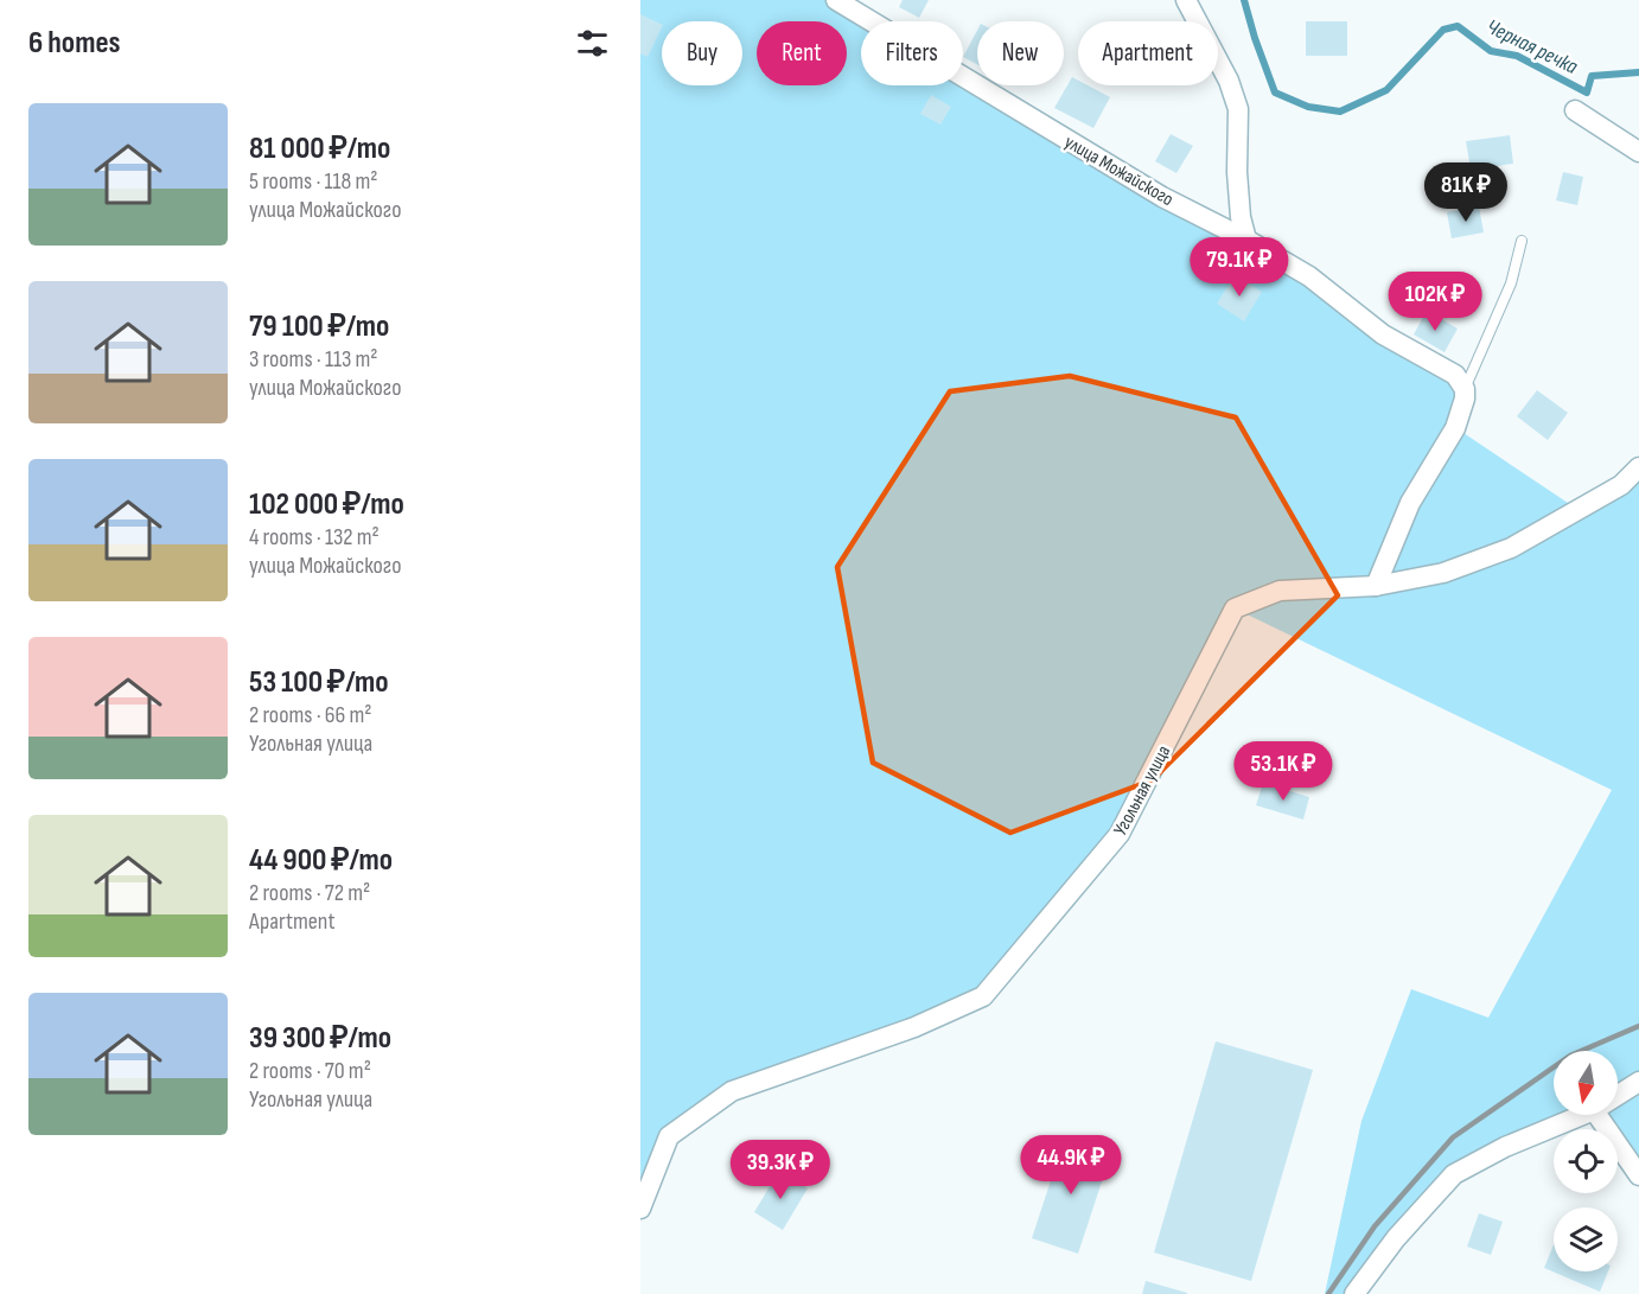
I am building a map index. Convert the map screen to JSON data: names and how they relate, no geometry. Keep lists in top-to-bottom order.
{
  "streets": {
    "street": ["улица Можайского", "Угольная улица"]
  },
  "water": ["Черная речка"],
  "north": "bottom",
  "page": {
    "heading": "6 homes",
    "chip": [
      "Buy",
      "Rent",
      "Filters",
      "New",
      "Apartment"
    ],
    "list": [
      {
        "name": "81 000 ₽/mo",
        "note": "5 rooms · 118 m² · улица Можайского"
      },
      {
        "name": "79 100 ₽/mo",
        "note": "3 rooms · 113 m² · улица Можайского"
      },
      {
        "name": "102 000 ₽/mo",
        "note": "4 rooms · 132 m² · улица Можайского"
      },
      {
        "name": "53 100 ₽/mo",
        "note": "2 rooms · 66 m² · Угольная улица"
      },
      {
        "name": "44 900 ₽/mo",
        "note": "2 rooms · 72 m² · Apartment"
      },
      {
        "name": "39 300 ₽/mo",
        "note": "2 rooms · 70 m² · Угольная улица"
      }
    ],
    "price": [
      "81K ₽",
      "79.1K ₽",
      "102K ₽",
      "53.1K ₽",
      "44.9K ₽",
      "39.3K ₽"
    ]
  }
}
